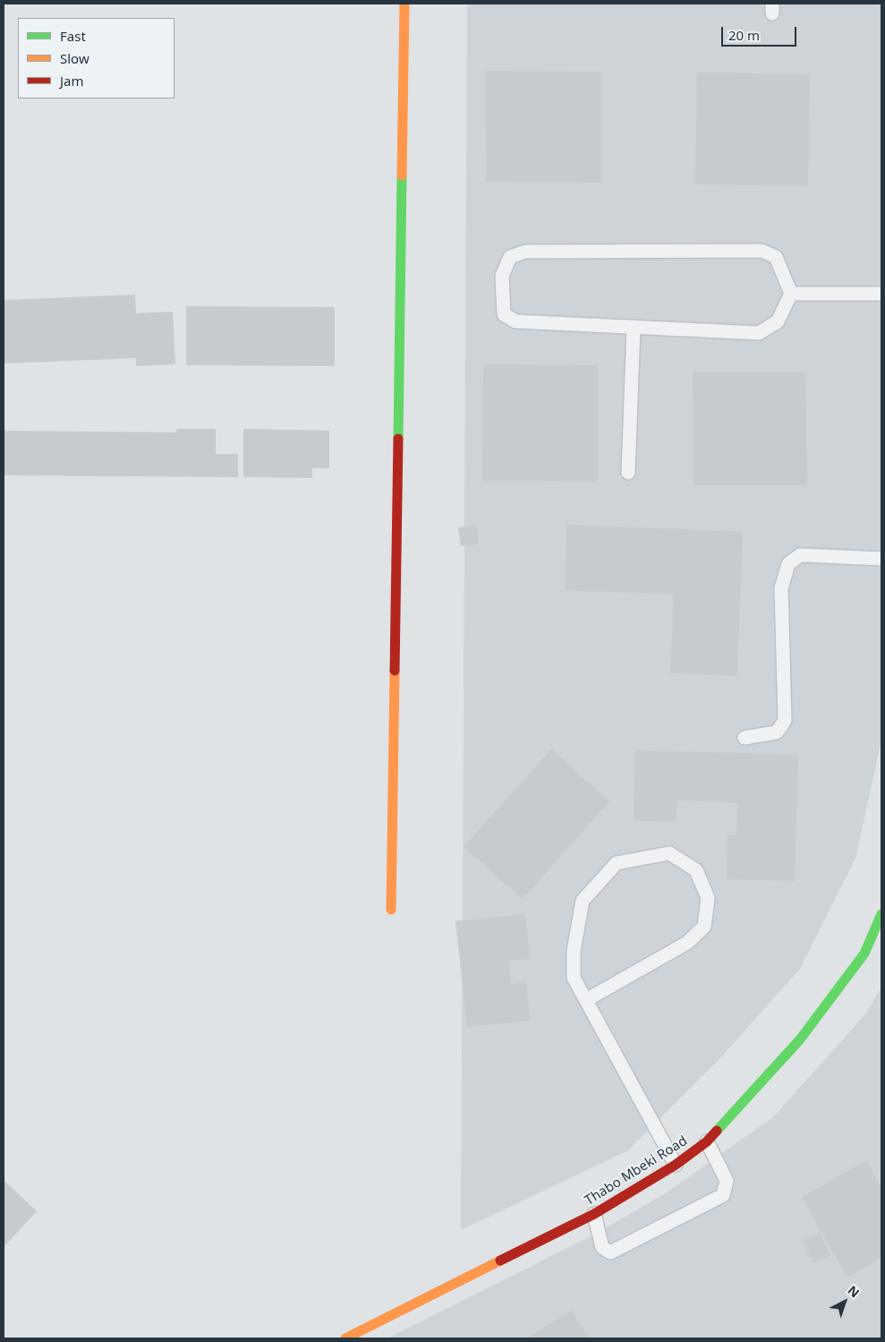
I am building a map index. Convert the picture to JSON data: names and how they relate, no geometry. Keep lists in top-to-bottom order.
{
  "streets": {
    "street": ["Thabo Mbeki Road"]
  },
  "legend": ["Fast", "Slow", "Jam"],
  "scale_bar": "20 m",
  "north": "top right"
}
